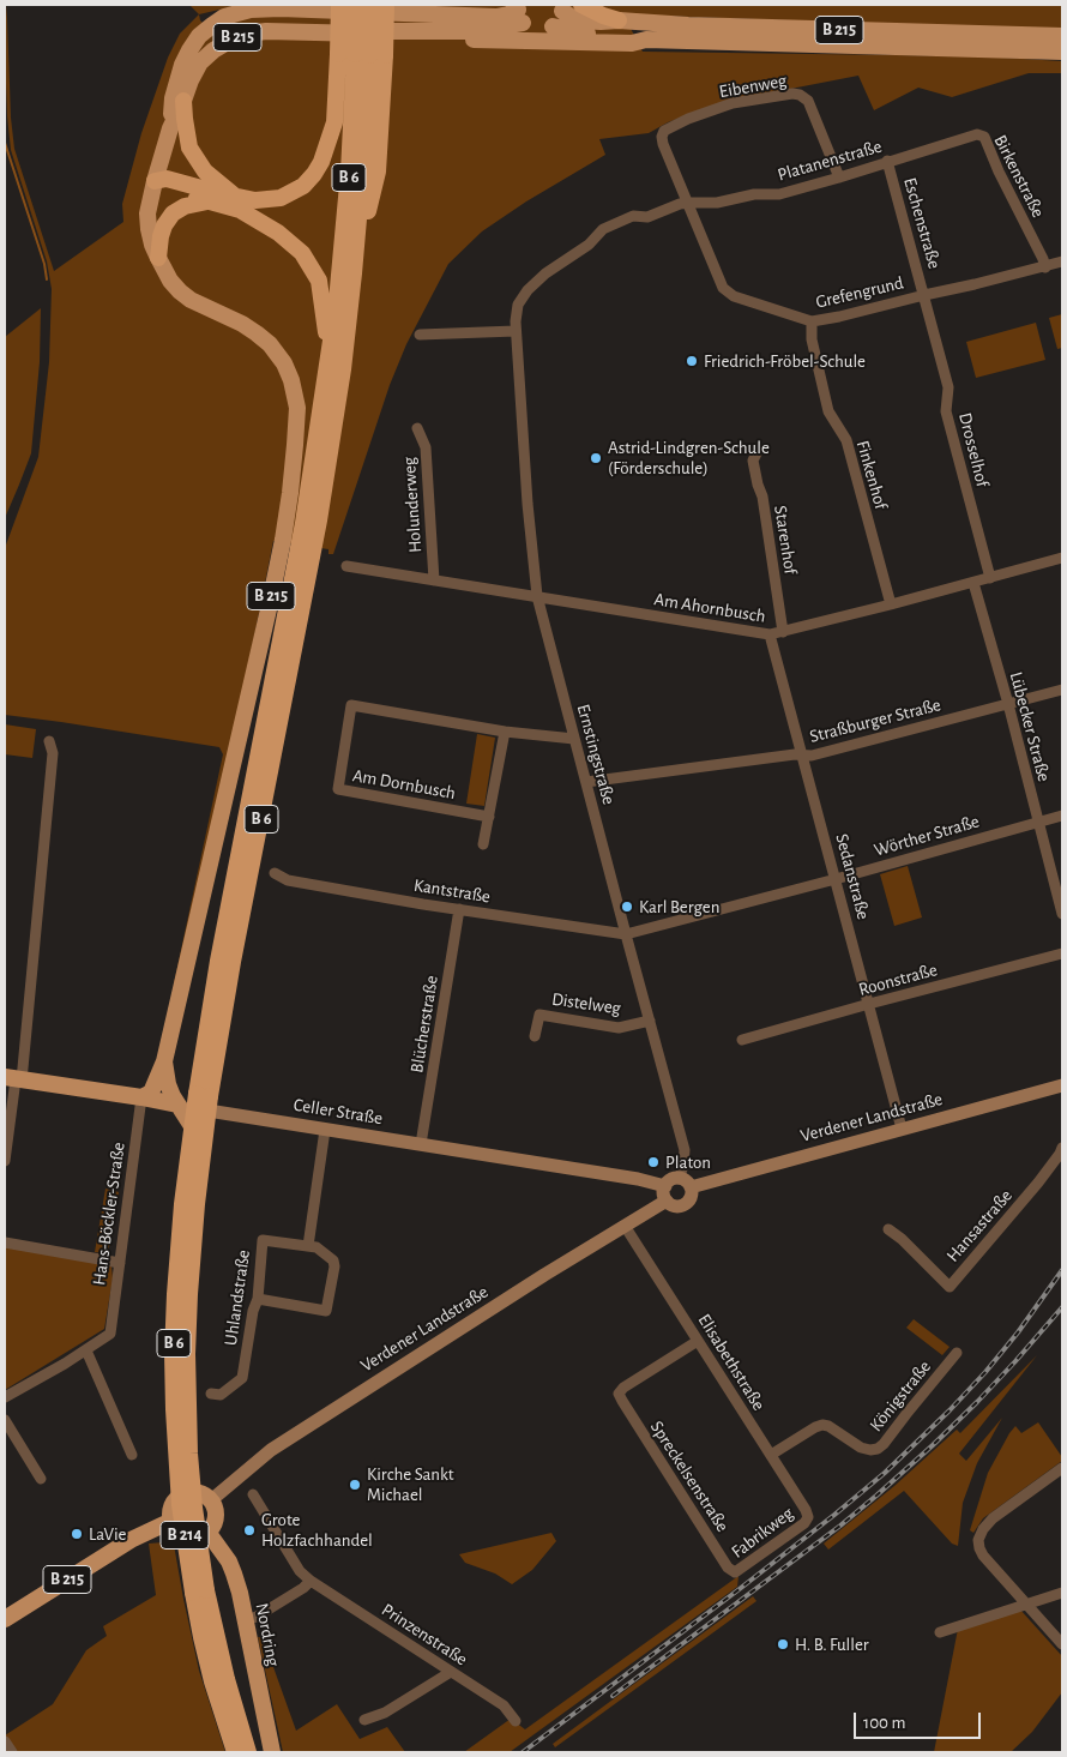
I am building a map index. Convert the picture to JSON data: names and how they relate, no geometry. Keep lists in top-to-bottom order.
{
  "streets": {
    "highway": ["B 6"],
    "main road": [
      "B 215",
      "Celler Straße",
      "Verdener Landstraße",
      "B 214",
      "Nordring"
    ],
    "street": [
      "Eibenweg",
      "Platanenstraße",
      "Birkenstraße",
      "Eschenstraße",
      "Grefengrund",
      "Drosselhof",
      "Finkenhof",
      "Holunderweg",
      "Starenhof",
      "Am Ahornbusch",
      "Straßburger Straße",
      "Lübecker Straße",
      "Ernstingstraße",
      "Am Dornbusch",
      "Wörther Straße",
      "Sedanstraße",
      "Kantstraße",
      "Roonstraße",
      "Distelweg",
      "Blücherstraße",
      "Hans-Böckler-Straße",
      "Hansastraße",
      "Uhlandstraße",
      "Elisabethstraße",
      "Königstraße",
      "Spreckelsenstraße",
      "Fabrikweg",
      "Prinzenstraße"
    ]
  },
  "crossings": [
    ["B 215", "Celler Straße"],
    ["B 215", "Verdener Landstraße"],
    ["B 215", "B 214"],
    ["B 215", "Nordring"],
    ["Eibenweg", "Platanenstraße"],
    ["Eibenweg", "Grefengrund"],
    ["Eibenweg", "Ernstingstraße"],
    ["Platanenstraße", "Birkenstraße"],
    ["Platanenstraße", "Eschenstraße"],
    ["Platanenstraße", "Grefengrund"],
    ["Platanenstraße", "Ernstingstraße"],
    ["Birkenstraße", "Grefengrund"],
    ["Eschenstraße", "Grefengrund"],
    ["Eschenstraße", "Drosselhof"],
    ["Grefengrund", "Drosselhof"],
    ["Grefengrund", "Finkenhof"],
    ["Grefengrund", "Ernstingstraße"],
    ["Drosselhof", "Am Ahornbusch"],
    ["Finkenhof", "Am Ahornbusch"],
    ["Holunderweg", "Am Ahornbusch"],
    ["Starenhof", "Am Ahornbusch"],
    ["Am Ahornbusch", "Lübecker Straße"],
    ["Am Ahornbusch", "Ernstingstraße"],
    ["Am Ahornbusch", "Sedanstraße"],
    ["Straßburger Straße", "Lübecker Straße"],
    ["Straßburger Straße", "Ernstingstraße"],
    ["Straßburger Straße", "Sedanstraße"],
    ["Lübecker Straße", "Wörther Straße"],
    ["Ernstingstraße", "Am Dornbusch"],
    ["Ernstingstraße", "Wörther Straße"],
    ["Ernstingstraße", "Kantstraße"],
    ["Ernstingstraße", "Distelweg"],
    ["Ernstingstraße", "Celler Straße"],
    ["Ernstingstraße", "Verdener Landstraße"],
    ["Wörther Straße", "Sedanstraße"],
    ["Wörther Straße", "Kantstraße"],
    ["Sedanstraße", "Roonstraße"],
    ["Sedanstraße", "Verdener Landstraße"],
    ["Kantstraße", "Blücherstraße"],
    ["Blücherstraße", "Celler Straße"],
    ["Celler Straße", "Verdener Landstraße"],
    ["Celler Straße", "Hans-Böckler-Straße"],
    ["Verdener Landstraße", "Elisabethstraße"],
    ["Verdener Landstraße", "B 214"],
    ["Verdener Landstraße", "Nordring"],
    ["Elisabethstraße", "Königstraße"],
    ["Elisabethstraße", "Spreckelsenstraße"],
    ["Elisabethstraße", "Fabrikweg"],
    ["Spreckelsenstraße", "Fabrikweg"],
    ["B 214", "Nordring"]
  ],
  "places": [
    "Friedrich-Fröbel-Schule",
    "Astrid-Lindgren-Schule (Förderschule)",
    "Karl Bergen",
    "Platon",
    "Kirche Sankt Michael",
    "Grote Holzfachhandel",
    "LaVie",
    "H. B. Fuller"
  ],
  "scale_bar": "100 m"
}
